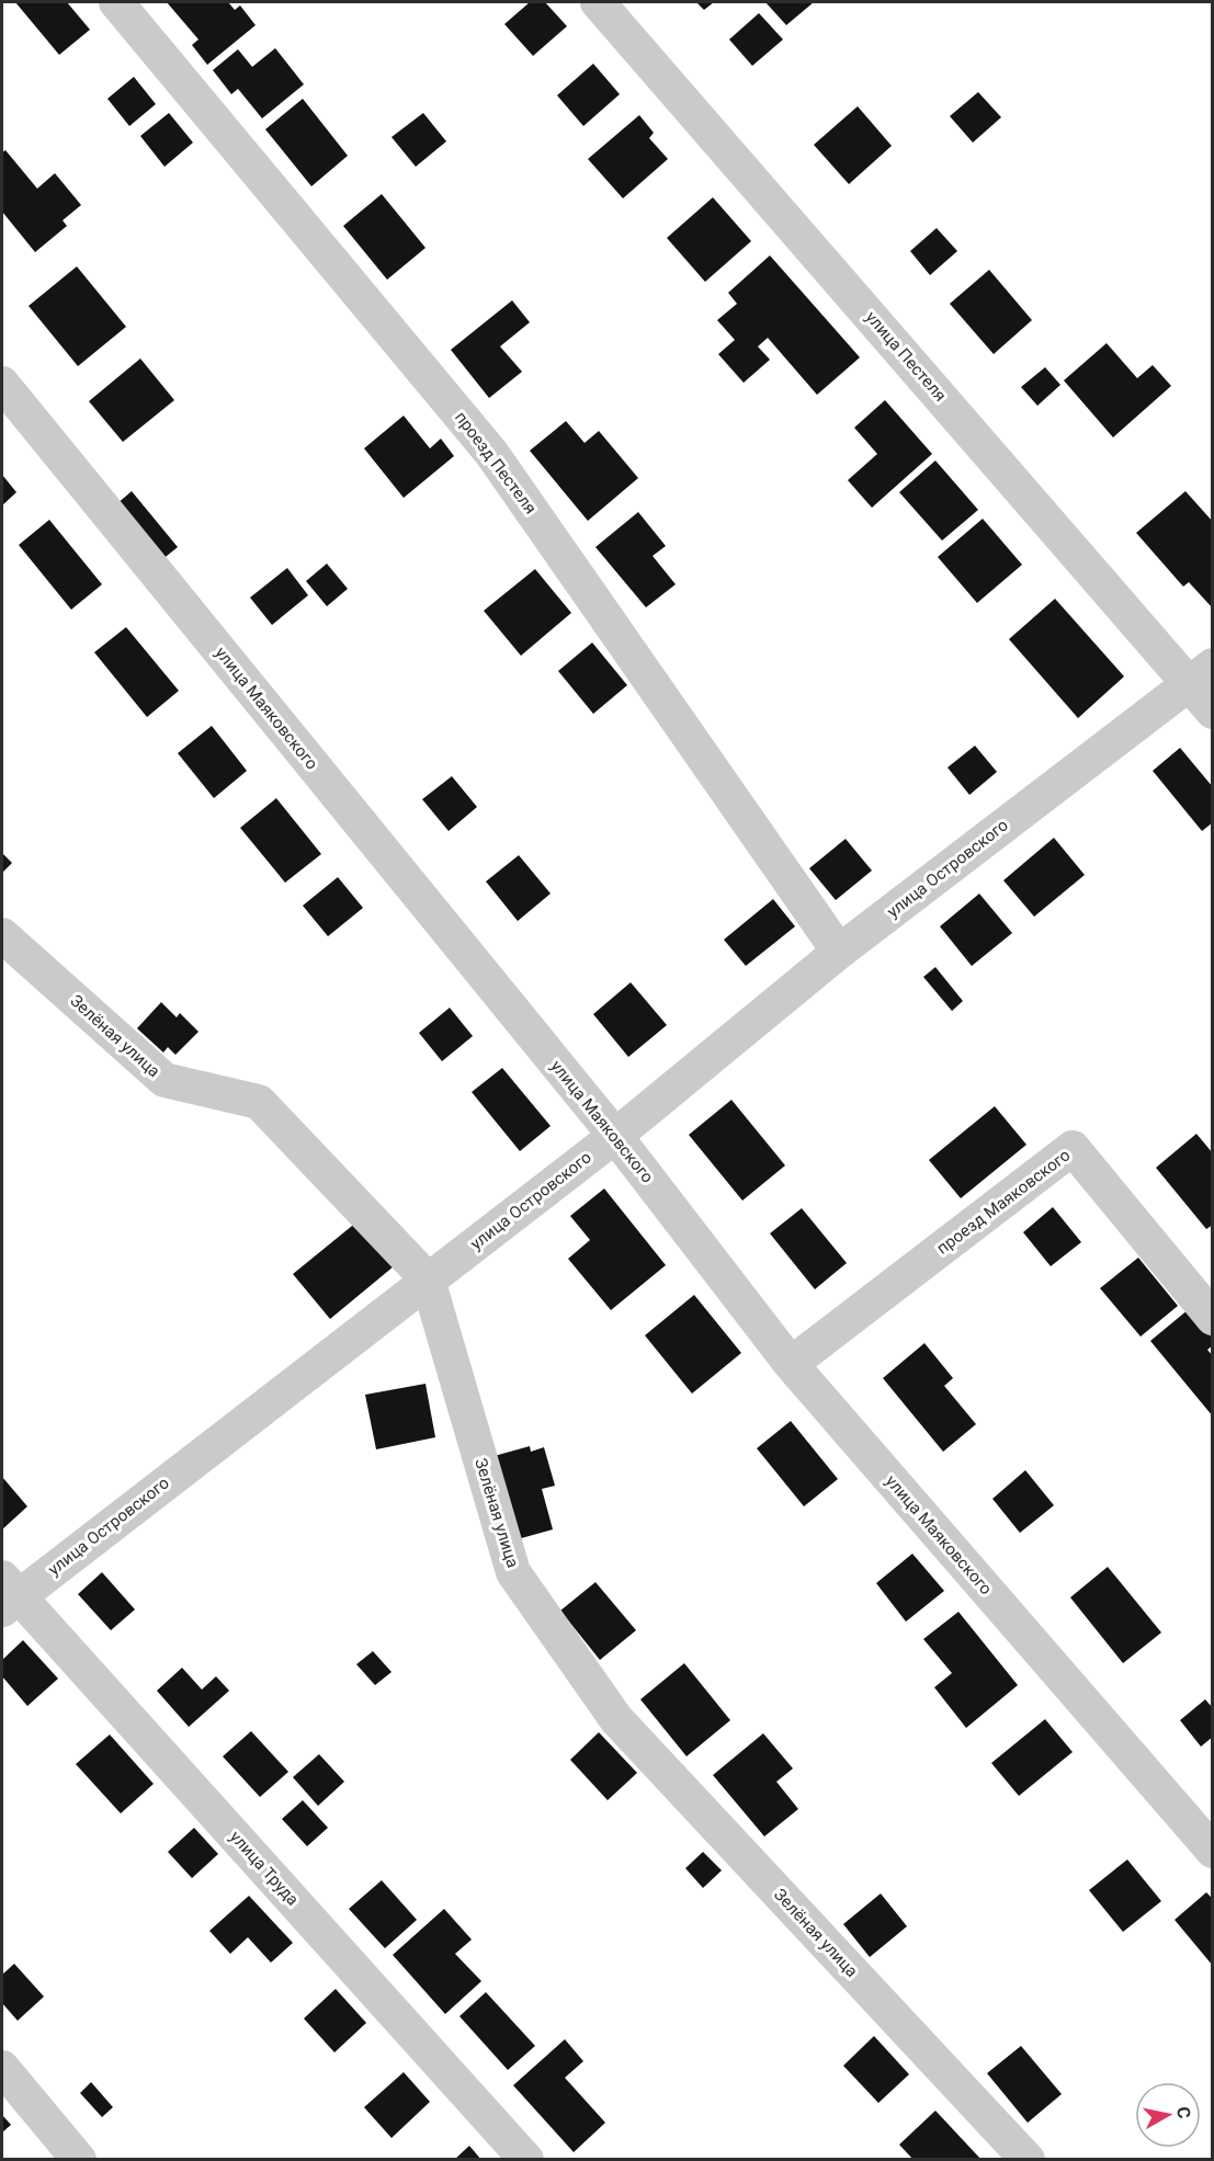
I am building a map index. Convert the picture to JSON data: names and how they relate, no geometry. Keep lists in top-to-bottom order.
{
  "streets": {
    "street": [
      "улица Пестеля",
      "проезд Пестеля",
      "улица Маяковского",
      "улица Островского",
      "Зелёная улица",
      "проезд Маяковского",
      "улица Труда"
    ]
  },
  "crossings": [
    ["улица Пестеля", "улица Островского"],
    ["проезд Пестеля", "улица Островского"],
    ["улица Маяковского", "улица Островского"],
    ["улица Маяковского", "проезд Маяковского"],
    ["улица Островского", "Зелёная улица"],
    ["улица Островского", "улица Труда"]
  ],
  "north": "right"
}
